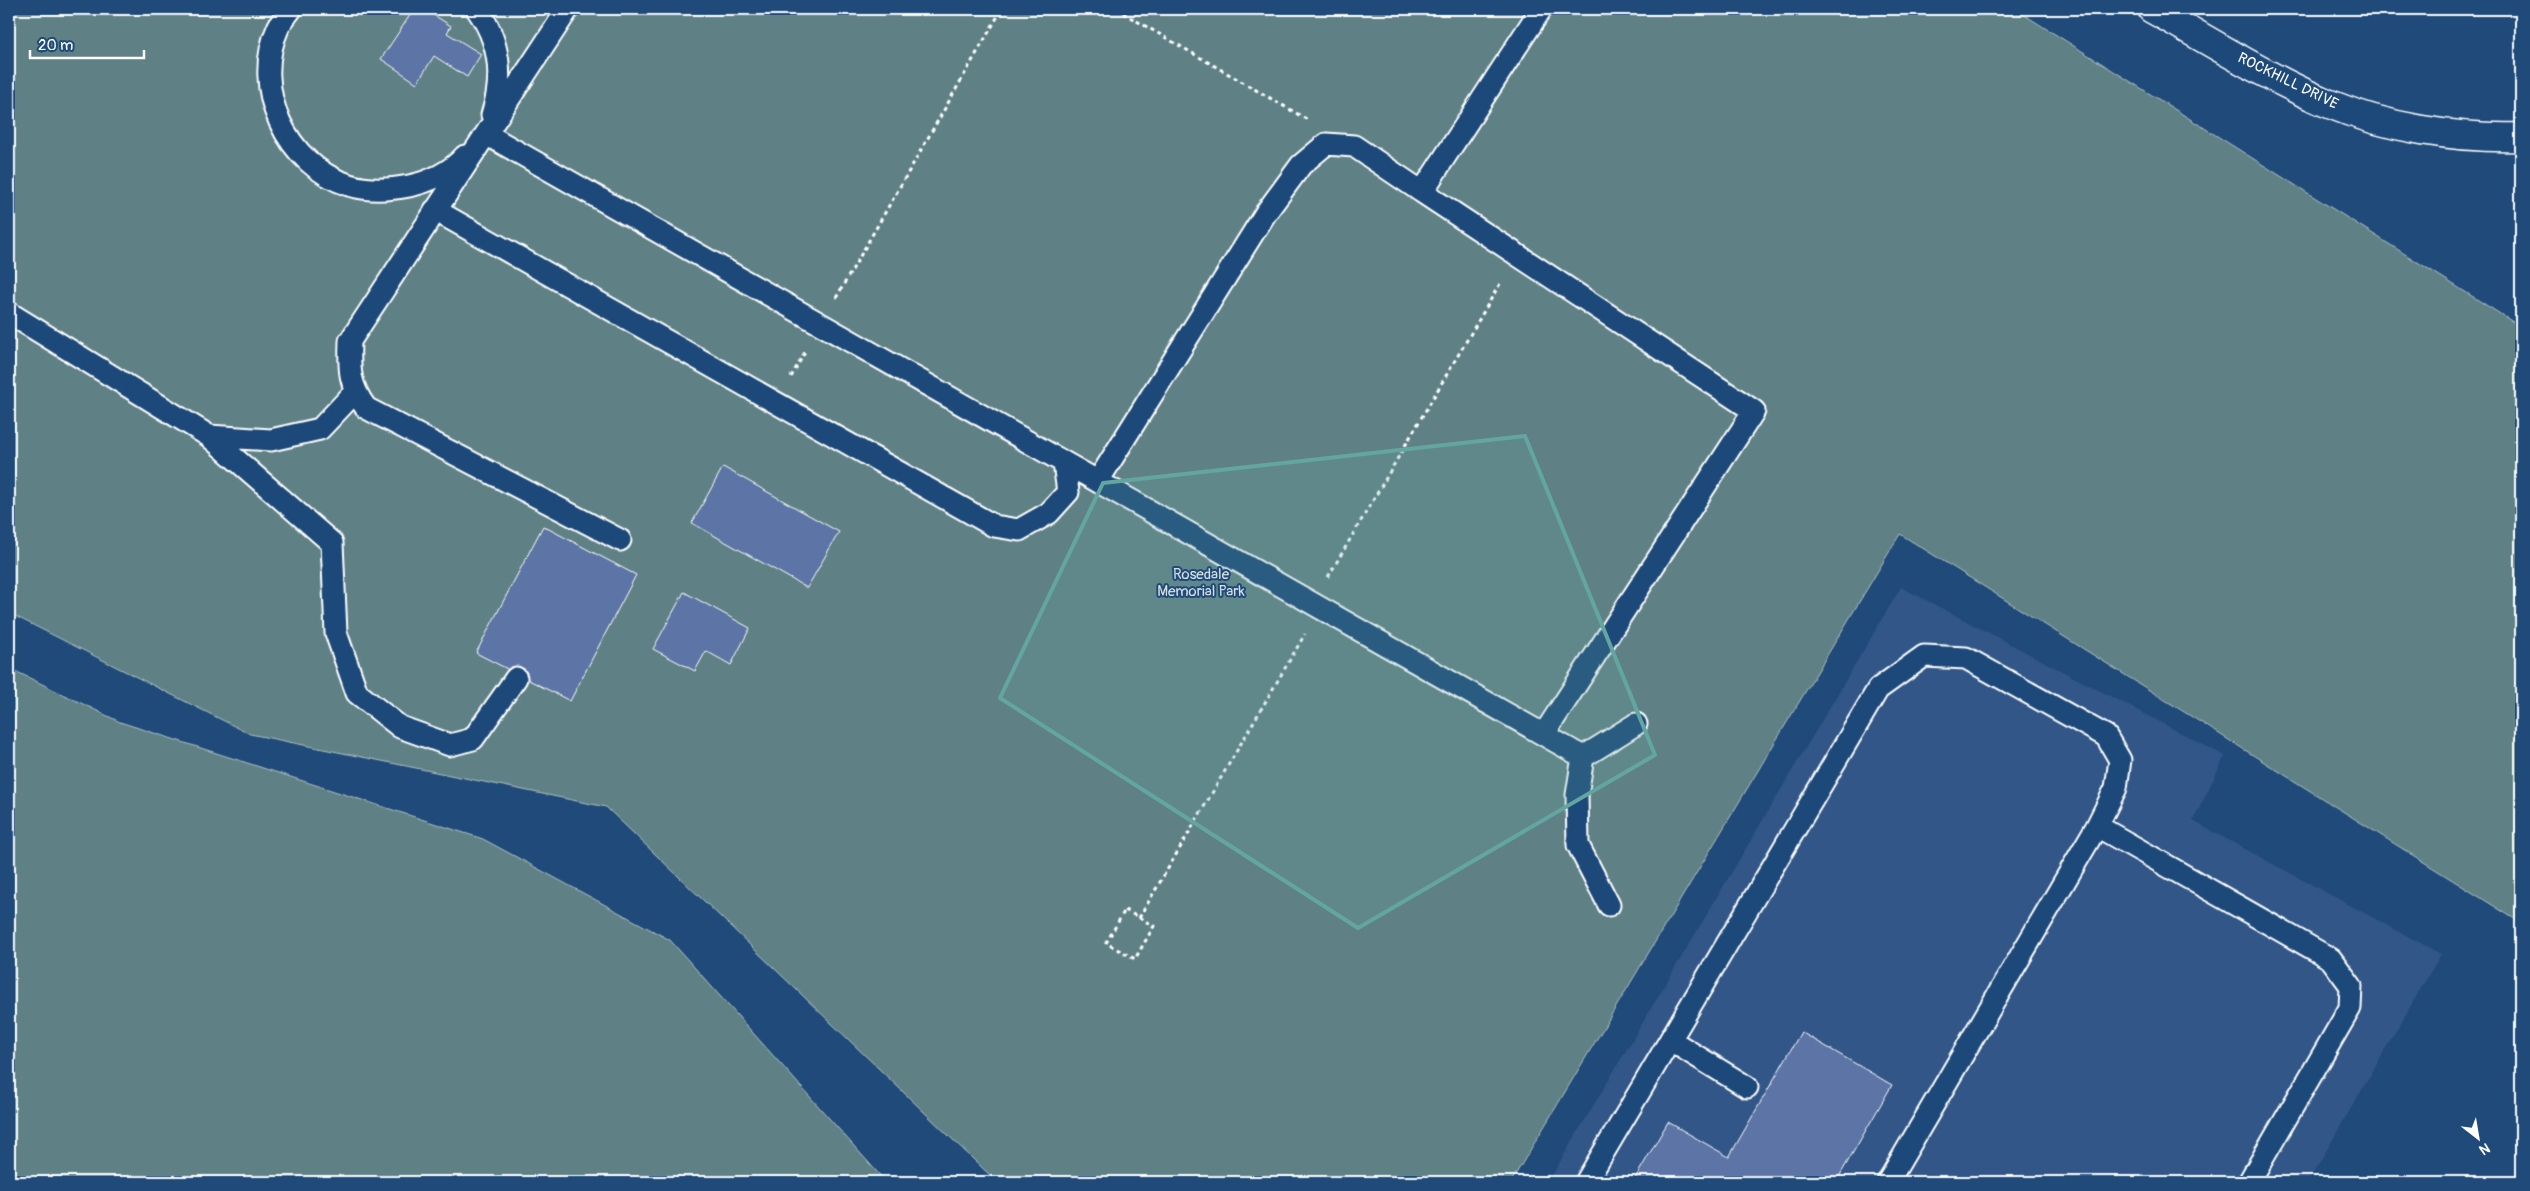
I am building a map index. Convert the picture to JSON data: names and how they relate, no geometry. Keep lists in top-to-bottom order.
{
  "streets": {
    "street": ["ROCKHILL DRIVE"]
  },
  "parks": ["Rosedale Memorial Park"],
  "scale_bar": "20 m",
  "north": "bottom right"
}
